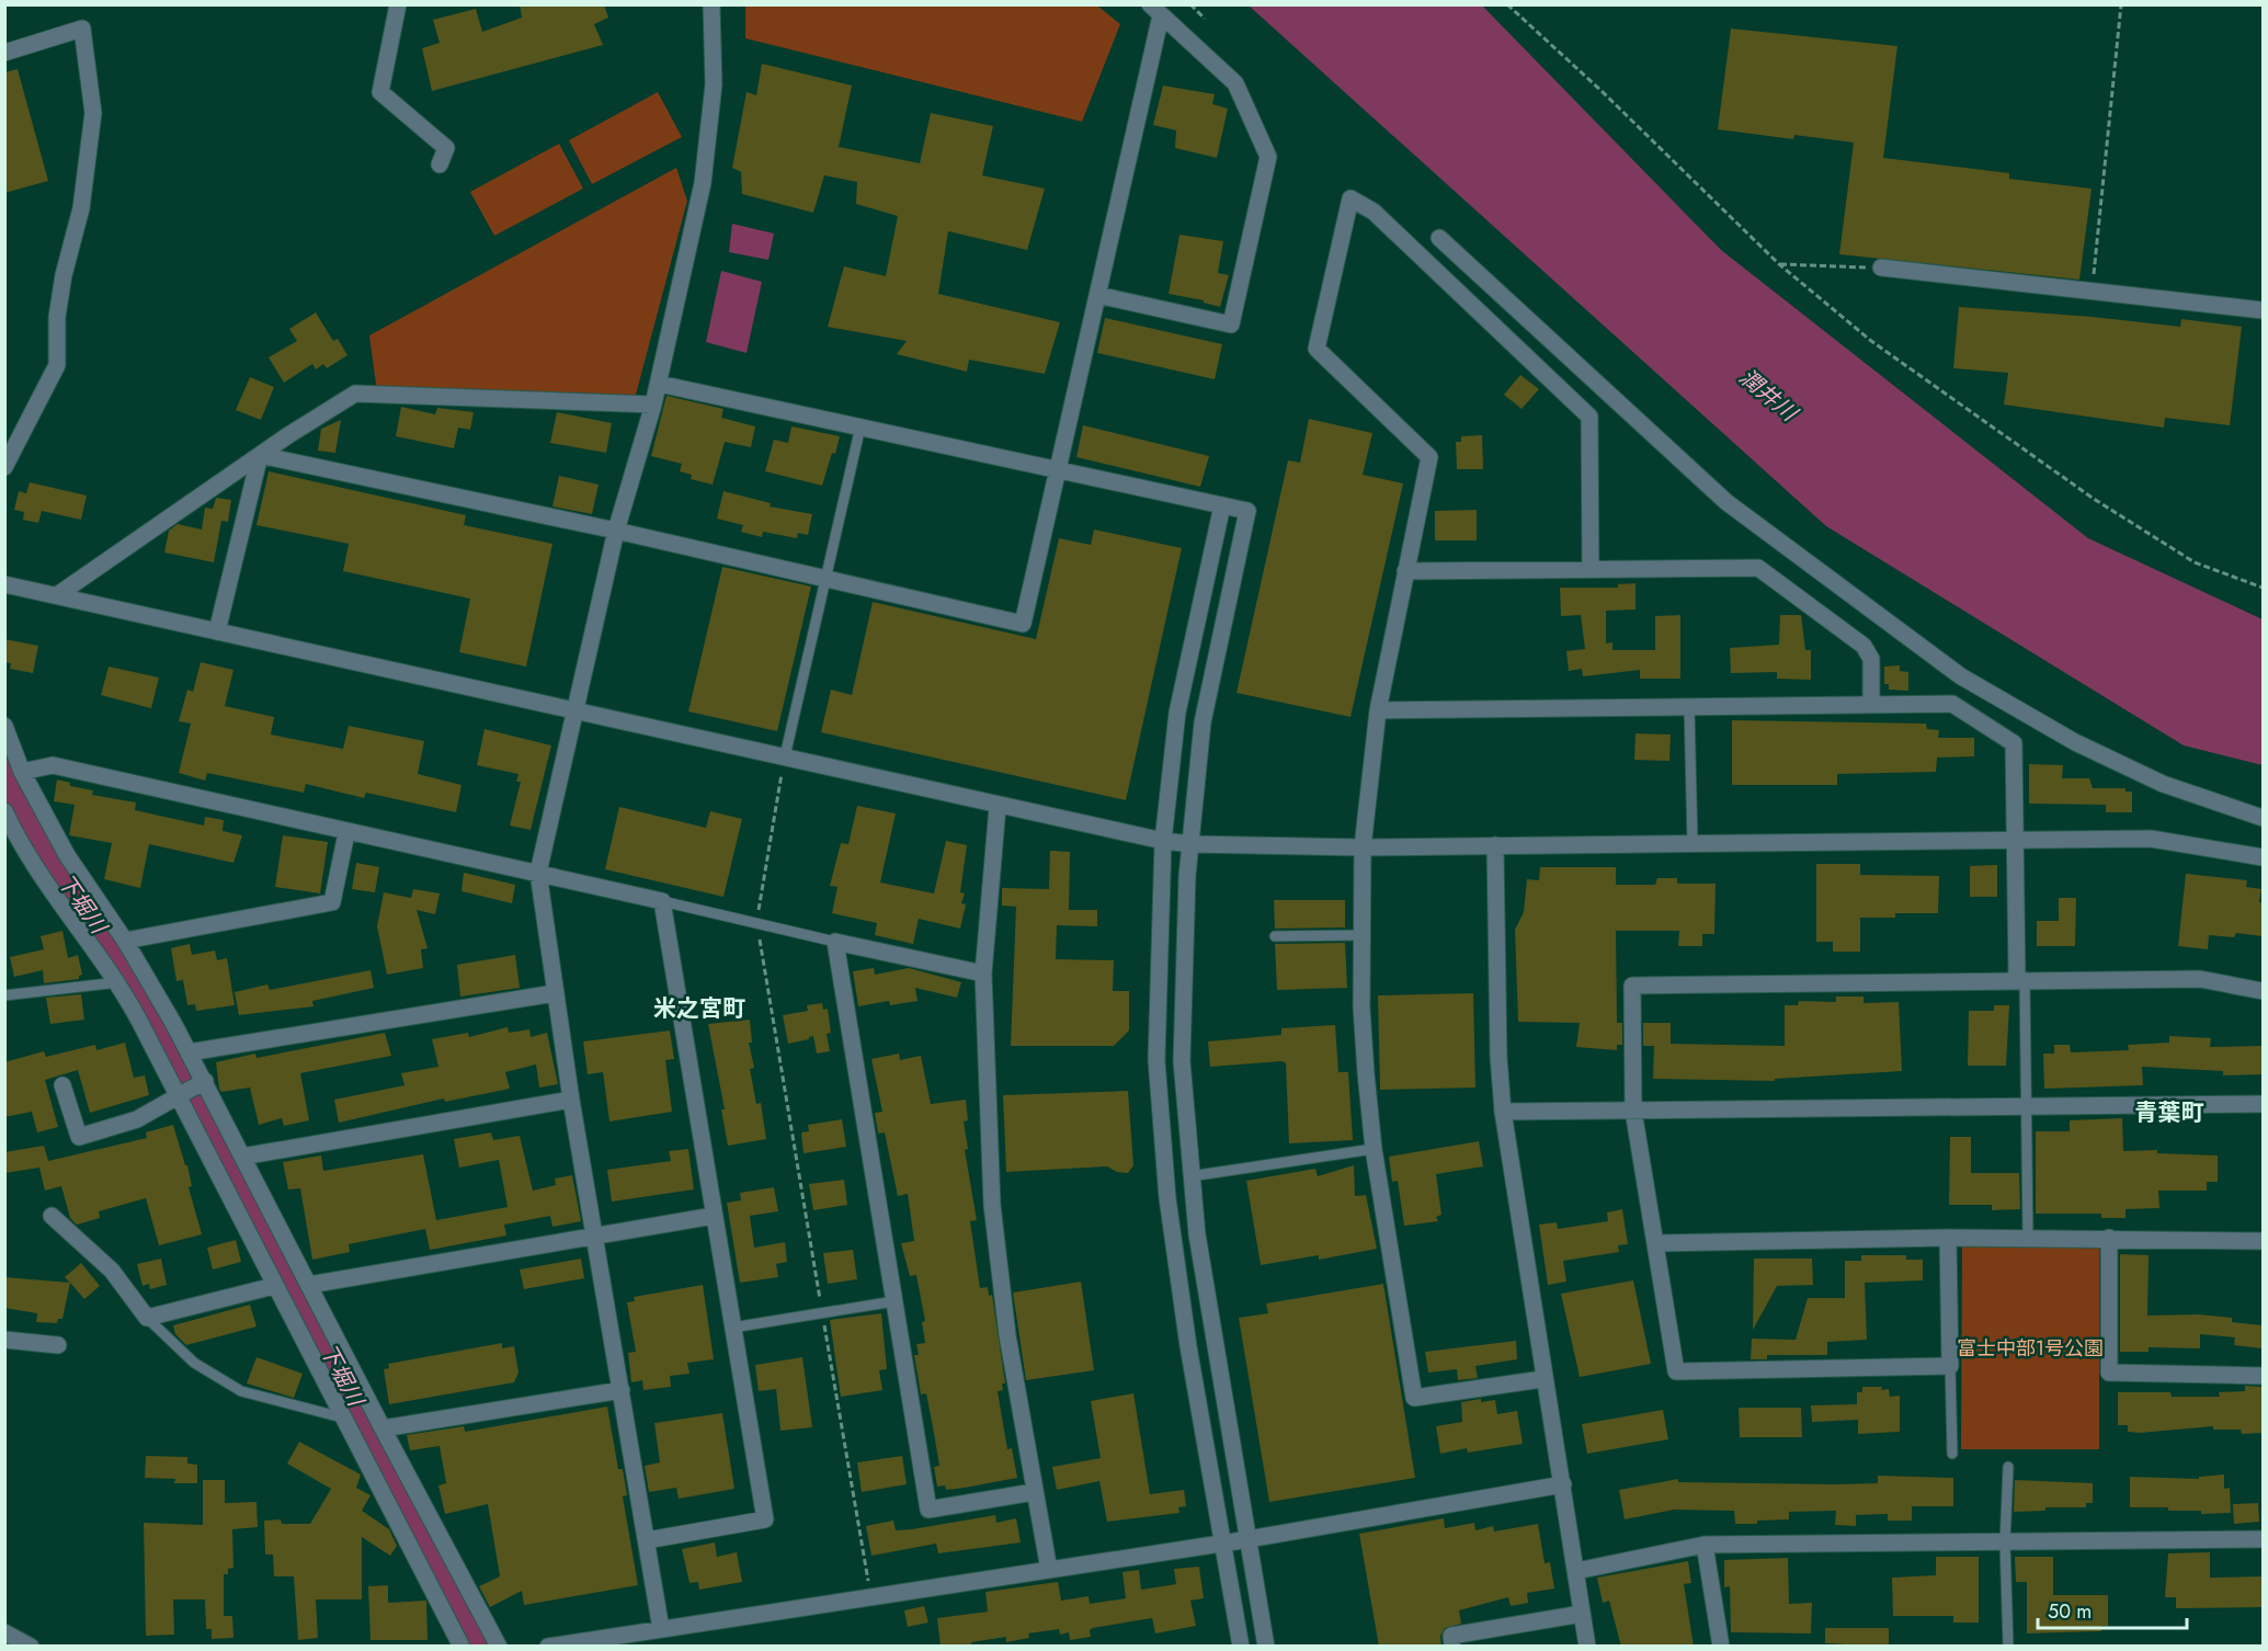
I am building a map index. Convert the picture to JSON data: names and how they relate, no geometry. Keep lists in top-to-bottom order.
{
  "districts": ["米之宮町", "青葉町"],
  "water": ["潤井川", "下堀川"],
  "parks": ["富士中部1号公園"],
  "scale_bar": "50 m"
}
